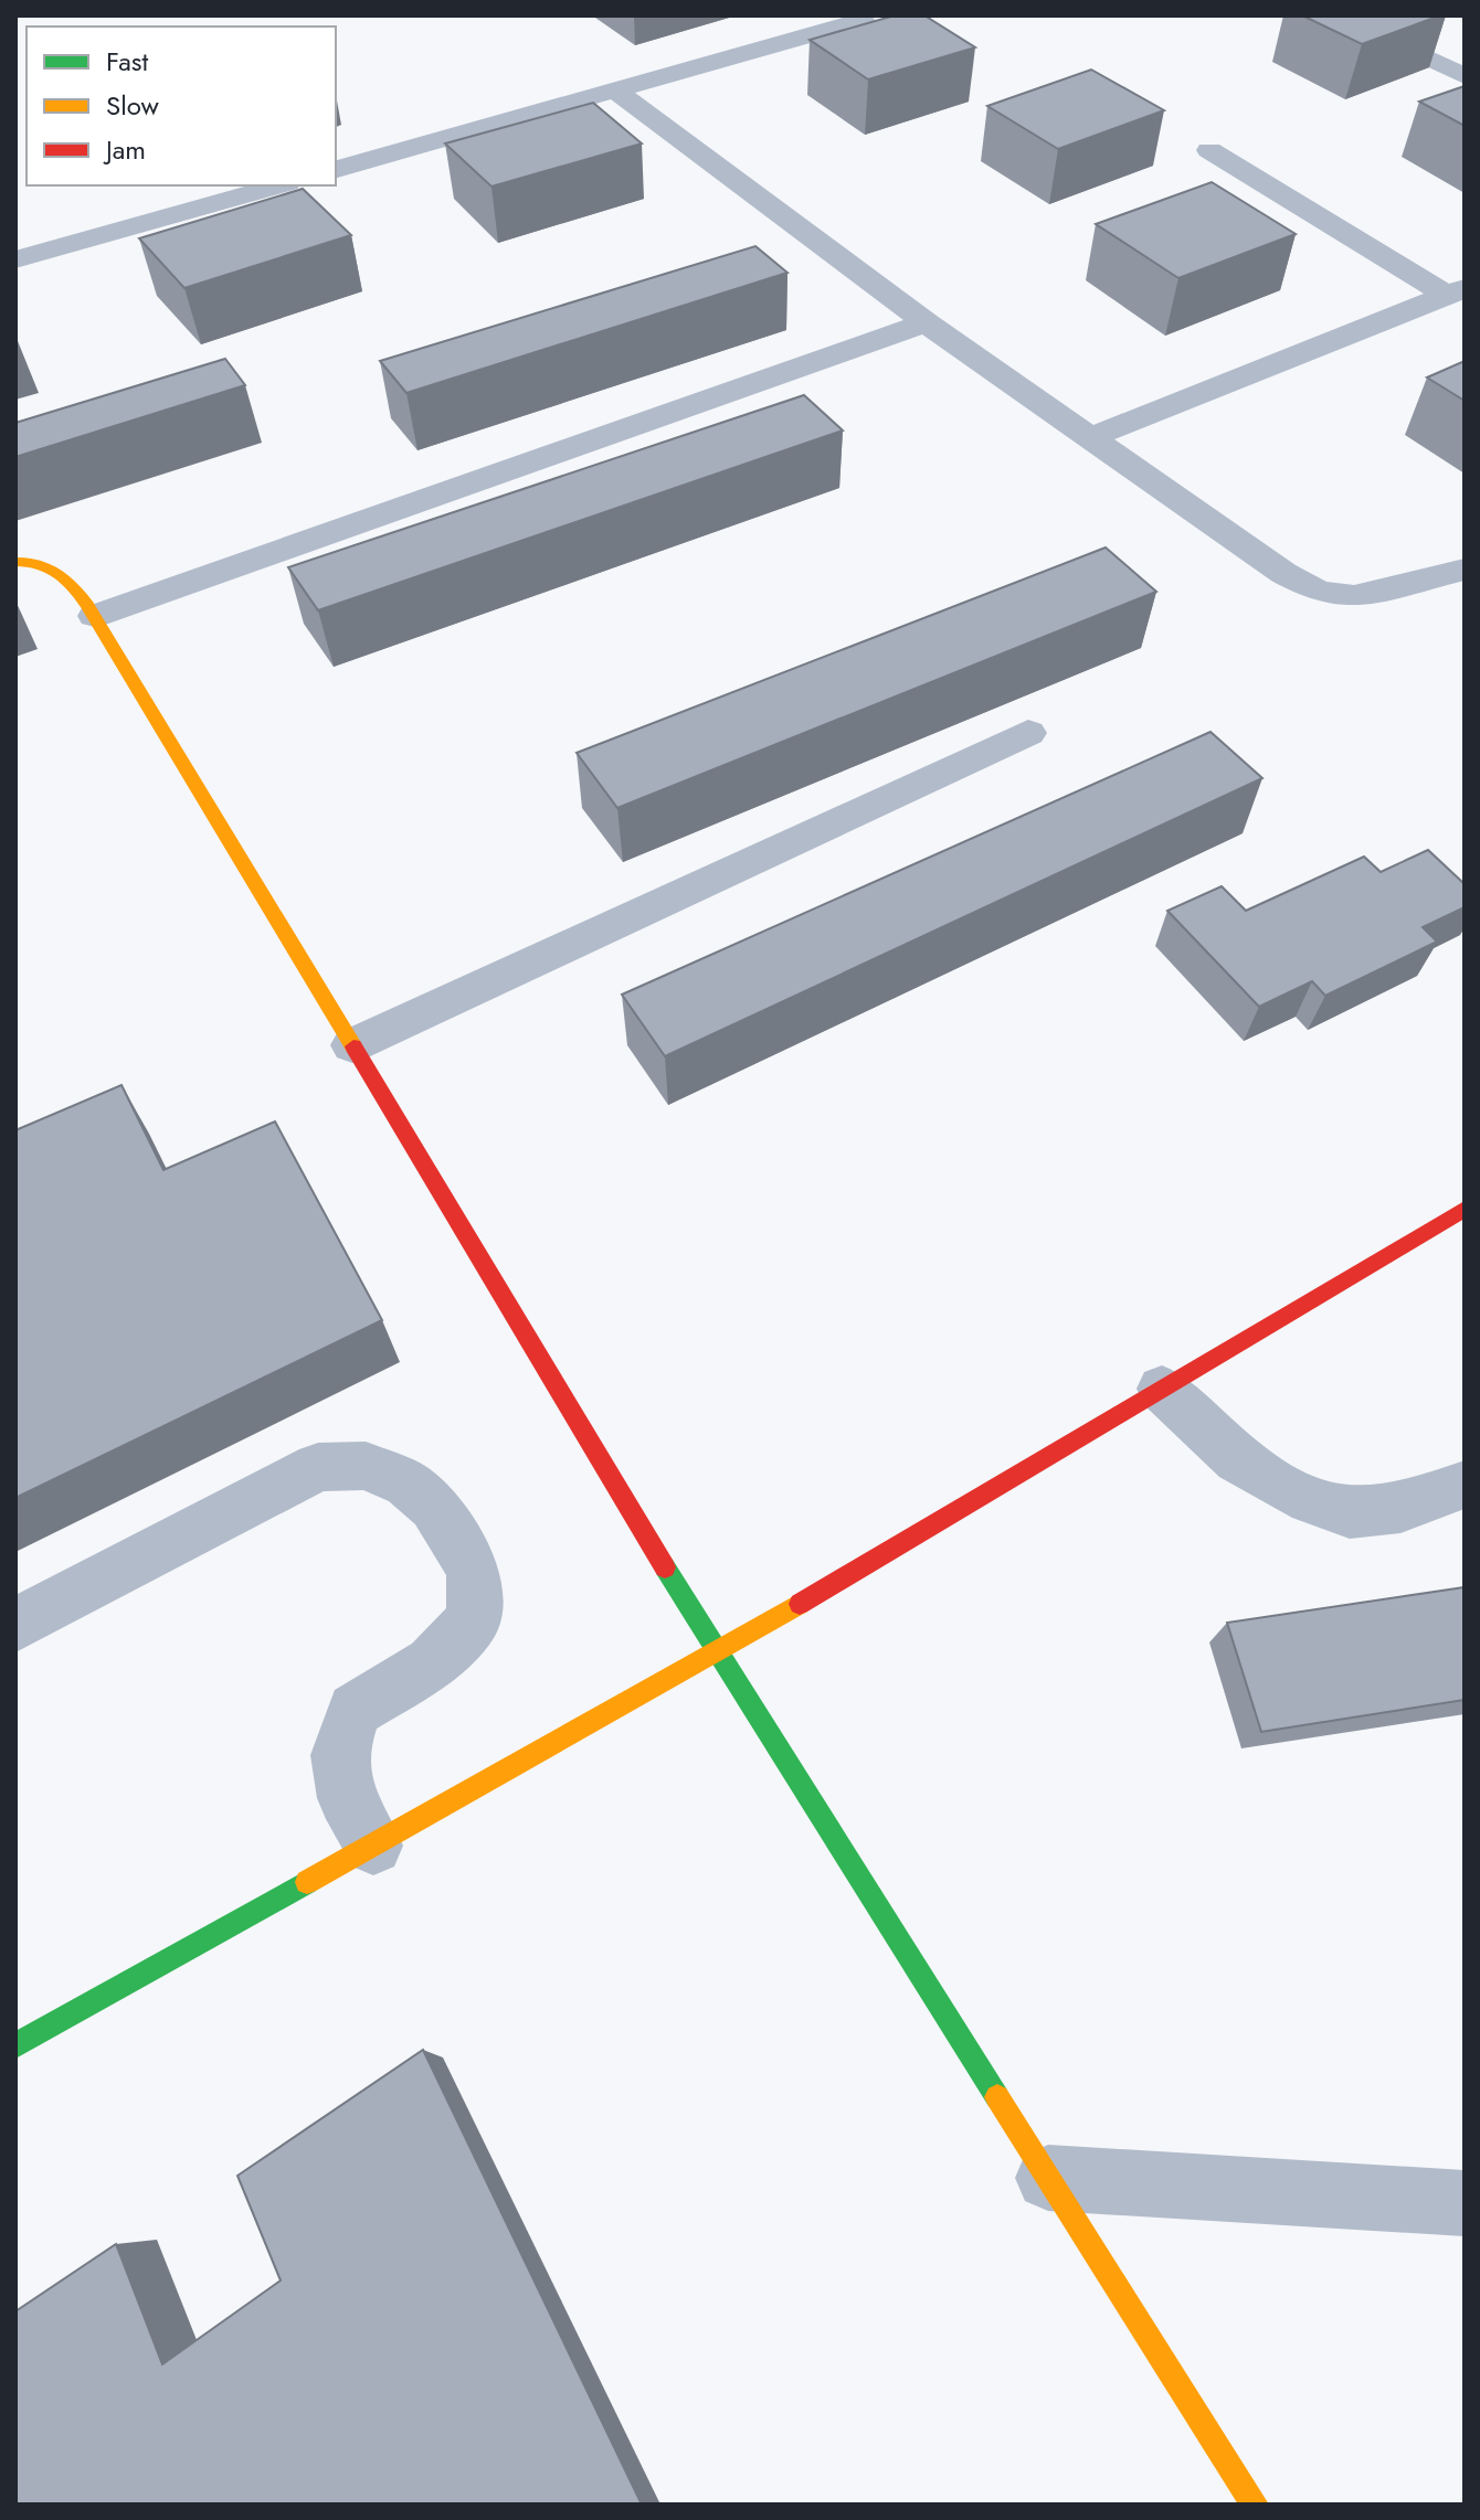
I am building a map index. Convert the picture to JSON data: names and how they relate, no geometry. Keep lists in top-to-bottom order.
{
  "legend": ["Fast", "Slow", "Jam"]
}
